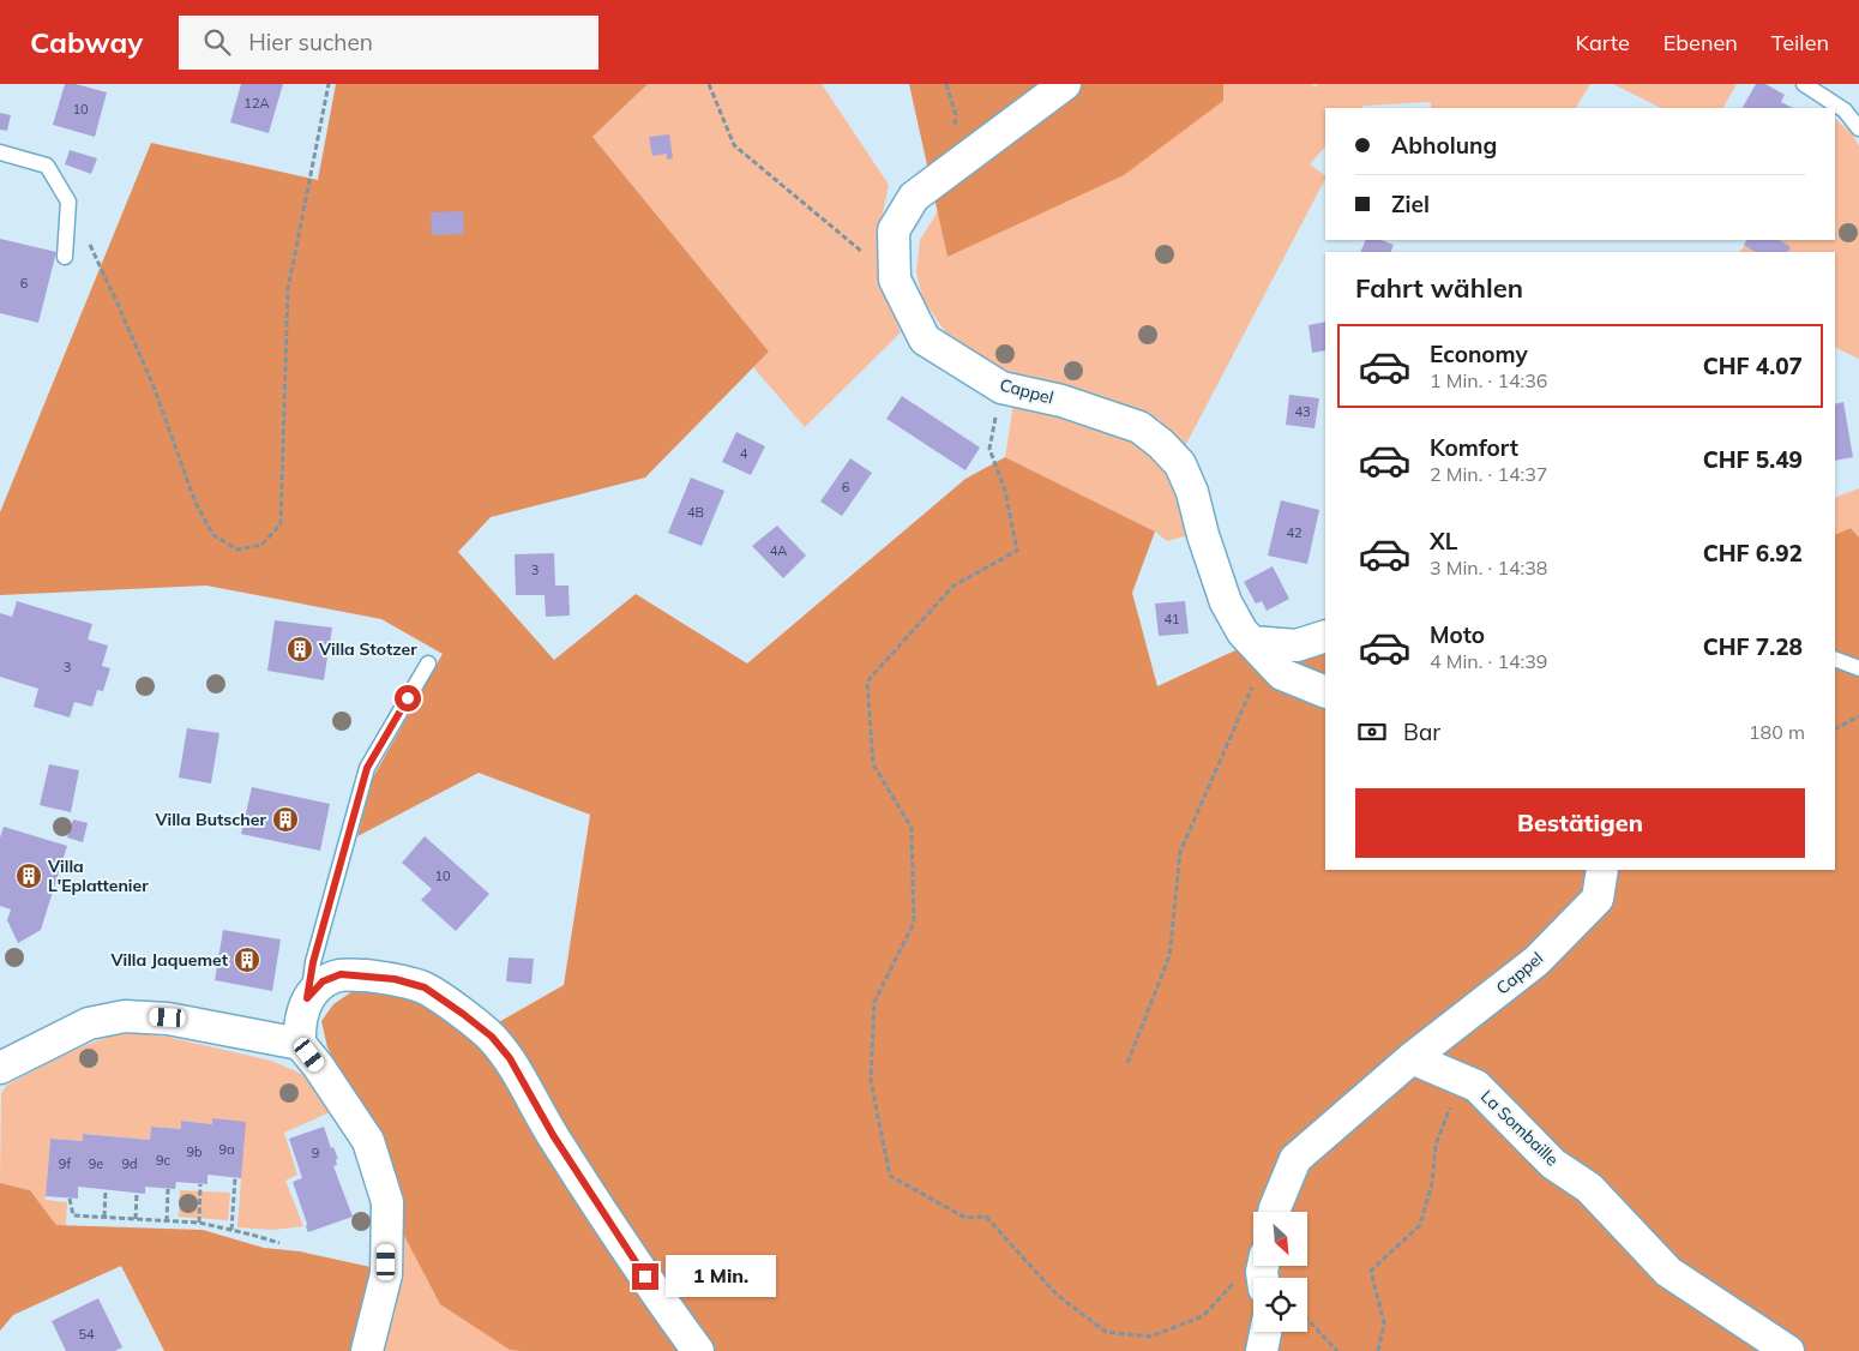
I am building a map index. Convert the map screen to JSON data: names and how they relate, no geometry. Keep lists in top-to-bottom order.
{
  "streets": {
    "street": ["Cappel", "La Sombaille"]
  },
  "crossings": [
    ["Cappel", "La Sombaille"]
  ],
  "places": {
    "building": [
      "Villa Stotzer",
      "Villa Butscher",
      "Villa L'Eplattenier",
      "Villa Jaquemet"
    ]
  },
  "house_numbers": [
    "12A",
    "10",
    "6",
    "43",
    "4",
    "6",
    "4B",
    "42",
    "4A",
    "3",
    "41",
    "3",
    "10",
    "9a",
    "9b",
    "9",
    "9c",
    "9f",
    "9e",
    "9d",
    "54"
  ],
  "north": "bottom right",
  "page": {
    "header": "Cabway",
    "search": "Hier suchen",
    "nav": ["Karte", "Ebenen", "Teilen"],
    "banner": ["Abholung", "Ziel"],
    "heading": "Fahrt wählen",
    "list": [
      {
        "name": "Economy",
        "note": "1 Min. · 14:36",
        "value": "CHF 4.07"
      },
      {
        "name": "Komfort",
        "note": "2 Min. · 14:37",
        "value": "CHF 5.49"
      },
      {
        "name": "XL",
        "note": "3 Min. · 14:38",
        "value": "CHF 6.92"
      },
      {
        "name": "Moto",
        "note": "4 Min. · 14:39",
        "value": "CHF 7.28"
      }
    ],
    "pay": ["Bar", "180 m"],
    "buttons": "Bestätigen",
    "bubble": "1 Min."
  }
}
